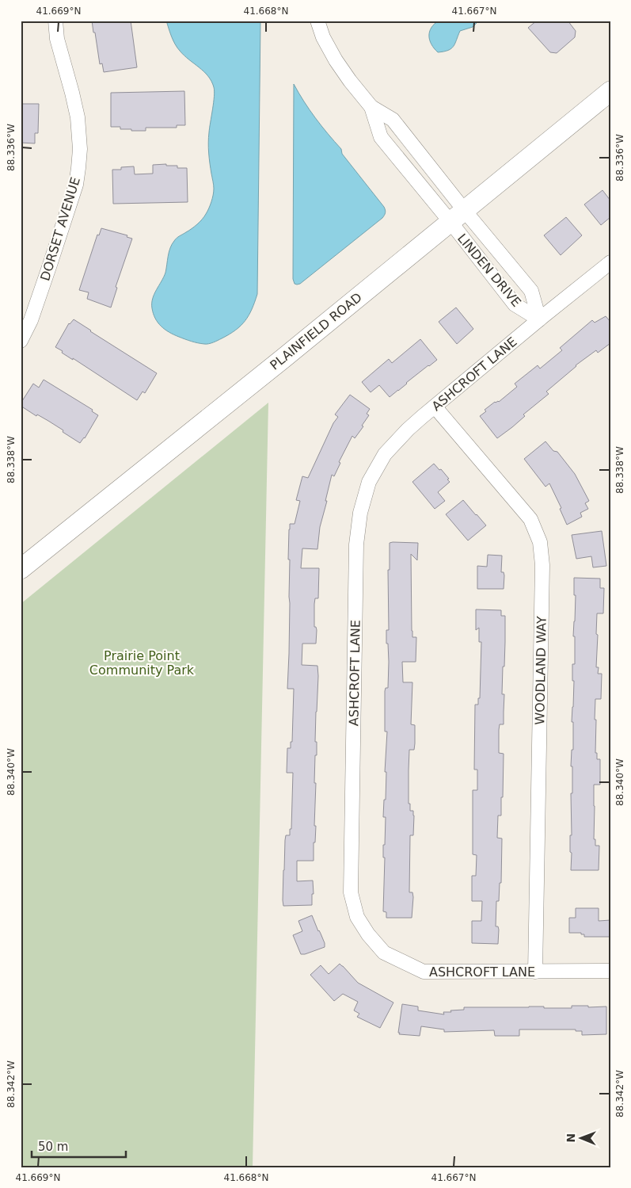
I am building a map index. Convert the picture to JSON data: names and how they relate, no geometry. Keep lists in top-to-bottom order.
{
  "streets": {
    "main road": ["PLAINFIELD ROAD"],
    "street": [
      "DORSET AVENUE",
      "LINDEN DRIVE",
      "ASHCROFT LANE",
      "WOODLAND WAY"
    ]
  },
  "crossings": [
    ["LINDEN DRIVE", "PLAINFIELD ROAD"],
    ["LINDEN DRIVE", "ASHCROFT LANE"],
    ["ASHCROFT LANE", "WOODLAND WAY"]
  ],
  "parks": ["Prairie Point Community Park"],
  "scale_bar": "50 m",
  "north": "left",
  "coordinates": [
    "41.669°N",
    "41.668°N",
    "41.667°N",
    "88.336°W",
    "88.338°W",
    "88.340°W",
    "88.342°W"
  ]
}
